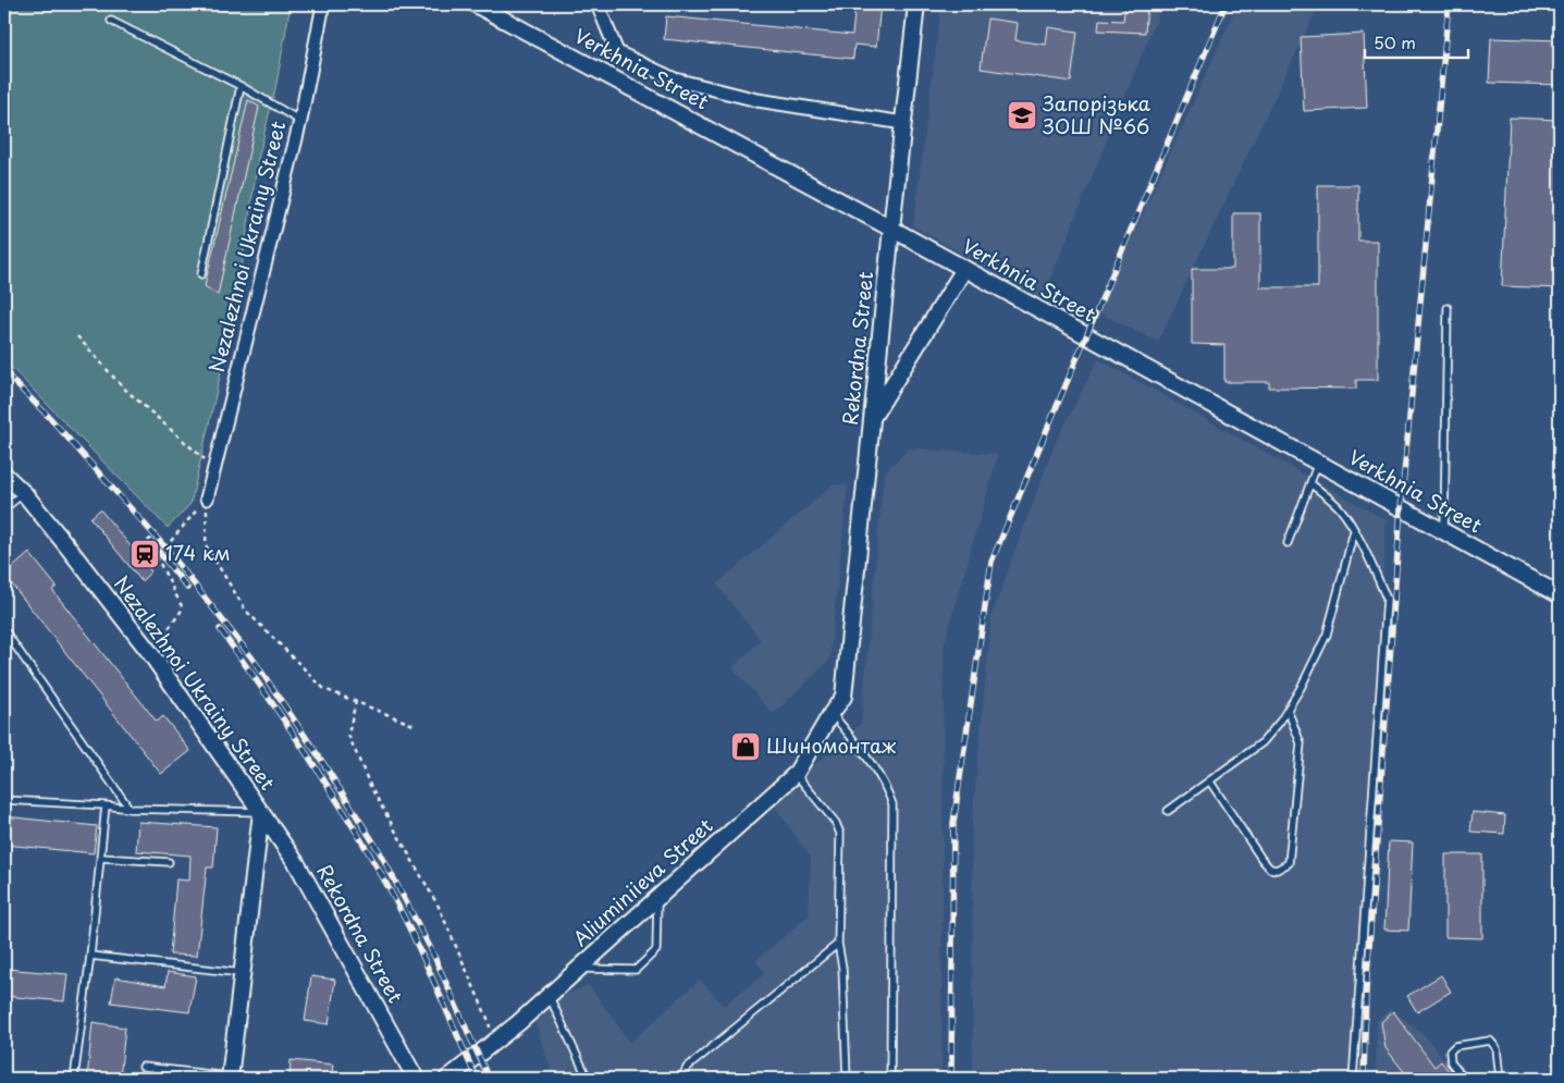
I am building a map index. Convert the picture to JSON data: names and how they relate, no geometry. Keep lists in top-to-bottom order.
{
  "streets": {
    "street": [
      "Verkhnia Street",
      "Nezalezhnoi Ukrainy Street",
      "Rekordna Street",
      "Aliuminiieva Street"
    ]
  },
  "crossings": [
    ["Verkhnia Street", "Rekordna Street"],
    ["Nezalezhnoi Ukrainy Street", "Rekordna Street"],
    ["Rekordna Street", "Aliuminiieva Street"]
  ],
  "places": {
    "school or university": ["Запорізька ЗОШ №66"],
    "station": ["174 км"],
    "shop": ["Шиномонтаж"]
  },
  "scale_bar": "50 m"
}
